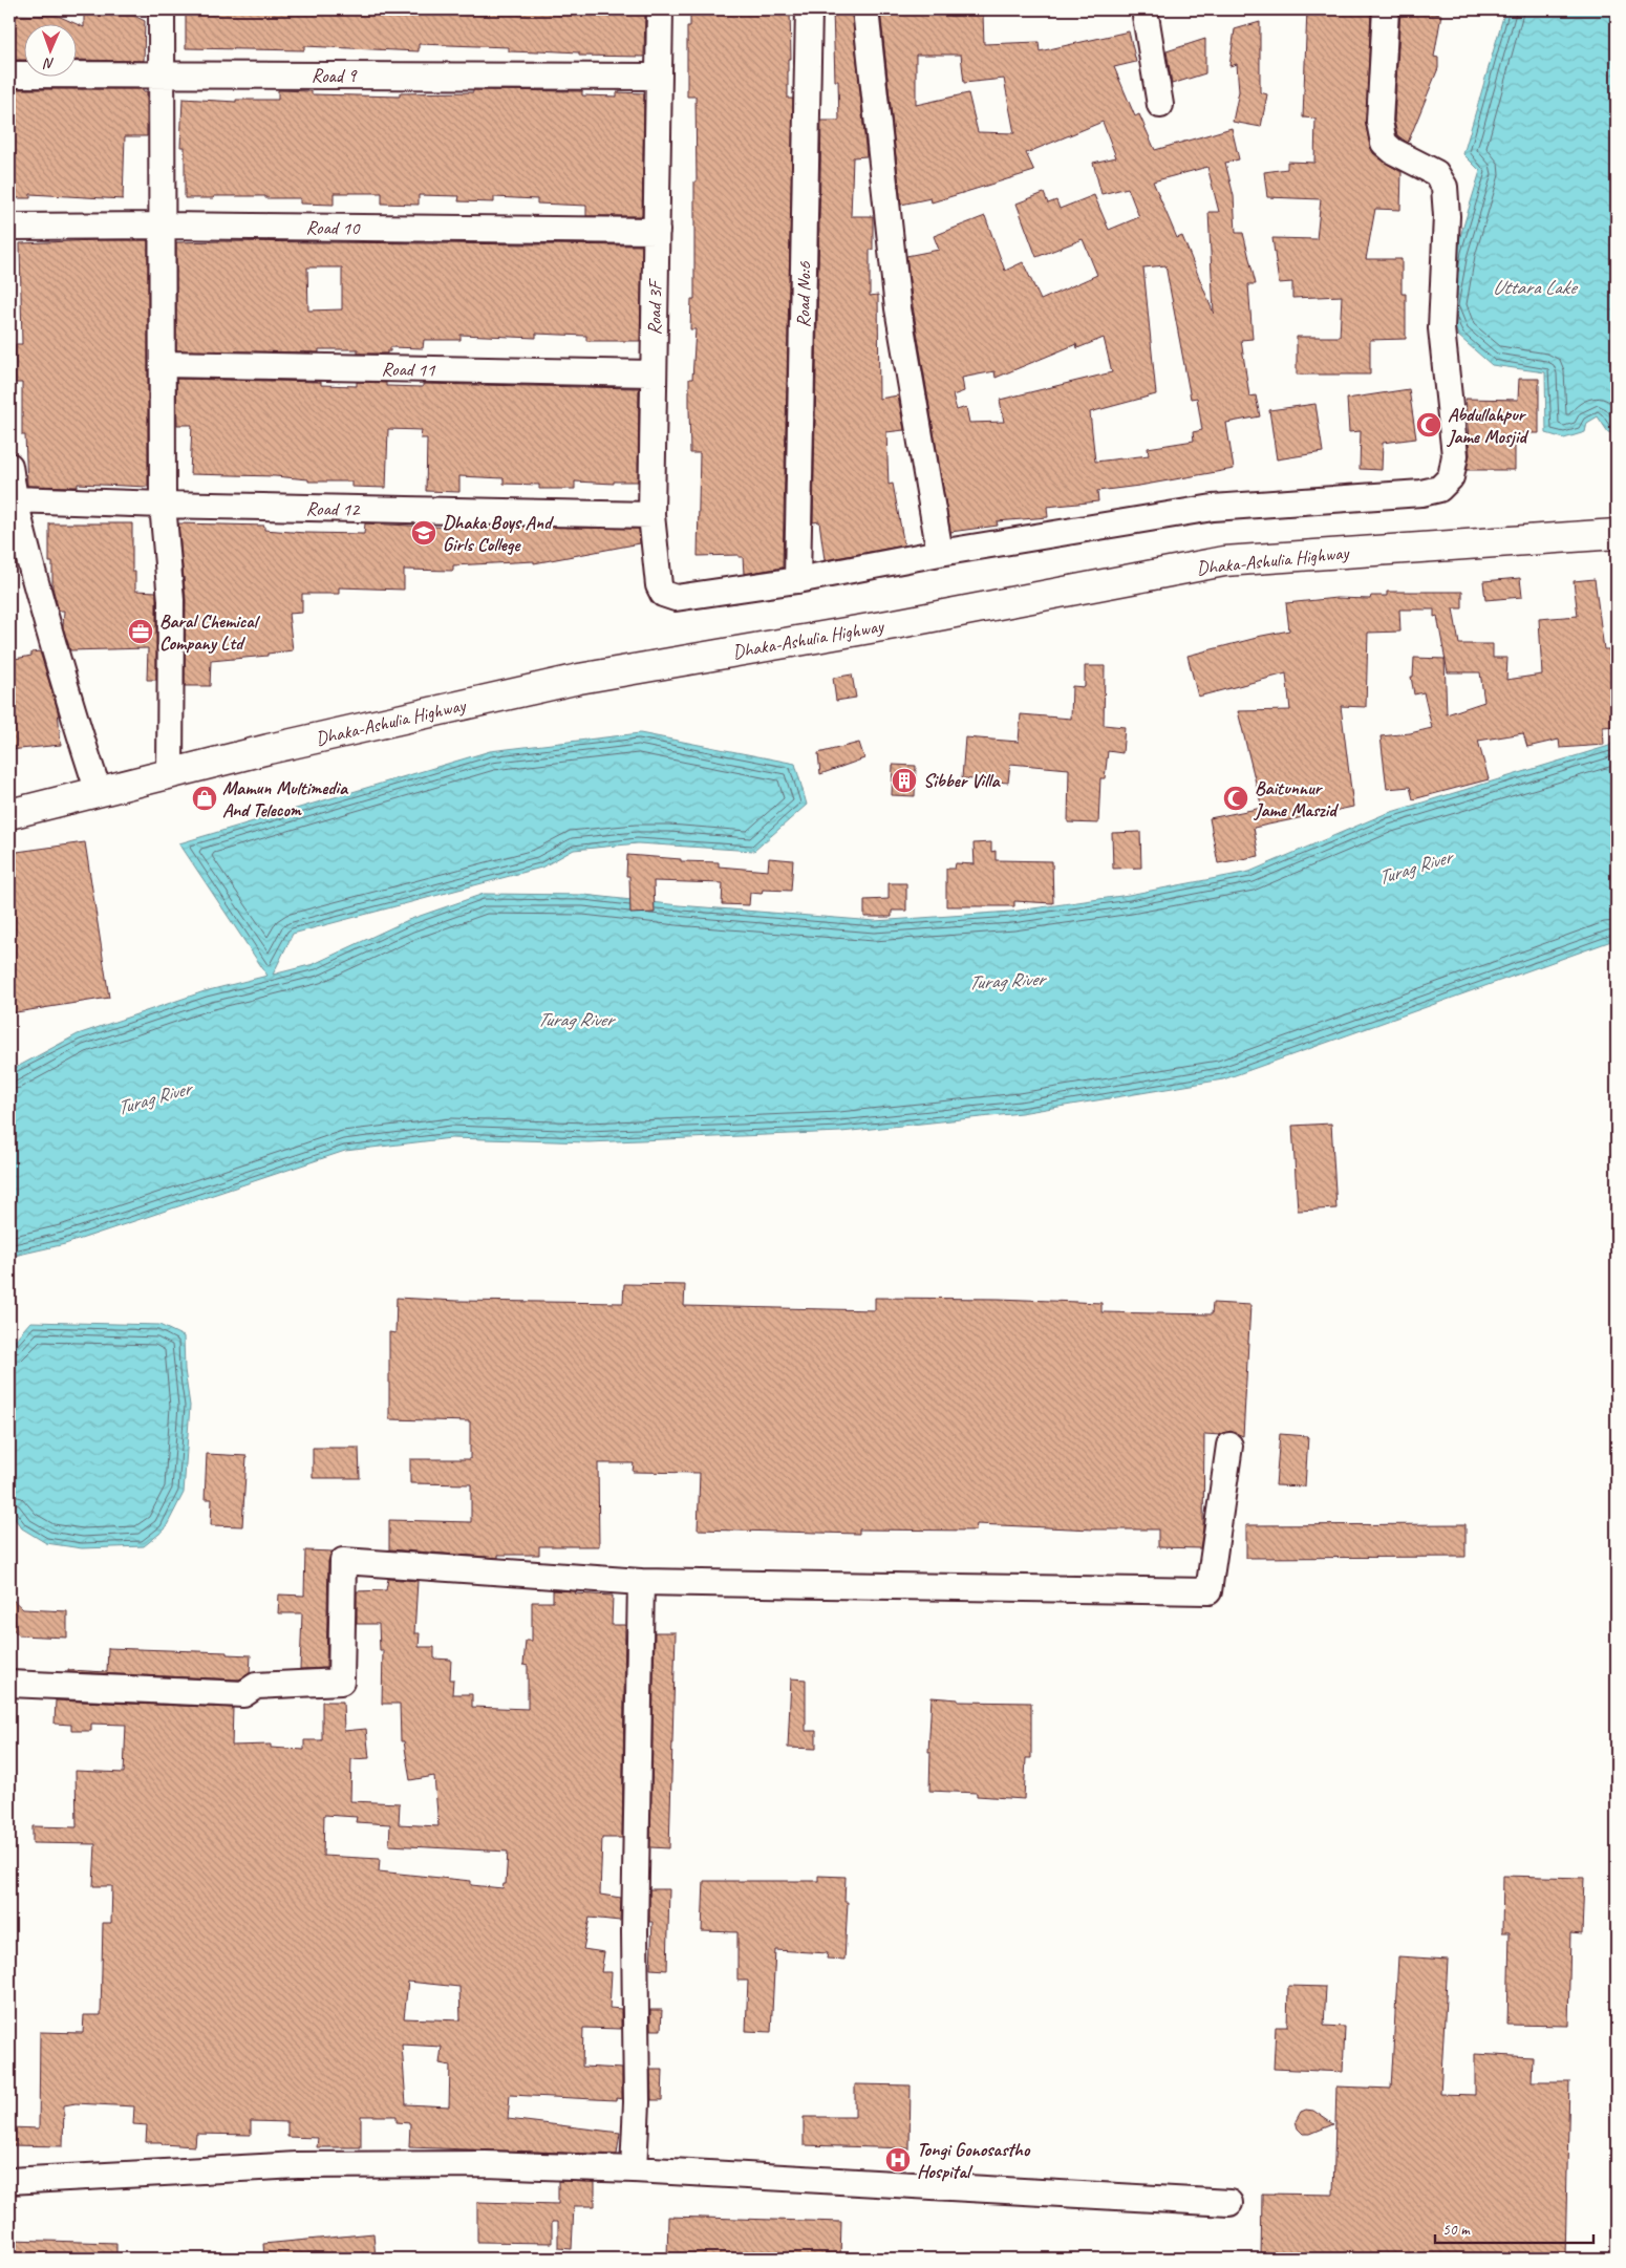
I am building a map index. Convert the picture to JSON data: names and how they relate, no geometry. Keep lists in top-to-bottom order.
{
  "streets": {
    "highway": ["Dhaka-Ashulia Highway"],
    "street": [
      "Road 9",
      "Road 10",
      "Road No:6",
      "Road 3F",
      "Road 11",
      "Road 12"
    ]
  },
  "crossings": [
    ["Road 9", "Road 3F"],
    ["Road 10", "Road 3F"],
    ["Road No:6", "Road 3F"],
    ["Road 3F", "Road 11"],
    ["Road 3F", "Road 12"]
  ],
  "water": ["Uttara Lake", "Turag River"],
  "places": {
    "mosque": ["Abdullahpur Jame Mosjid", "Baitunnur Jame Maszid"],
    "school or university": ["Dhaka Boys And Girls College"],
    "office": ["Baral Chemical Company Ltd"],
    "building": ["Sibber Villa"],
    "shop": ["Mamun Multimedia And Telecom"],
    "hospital": ["Tongi Gonosastho Hospital"]
  },
  "scale_bar": "50 m",
  "north": "bottom"
}
